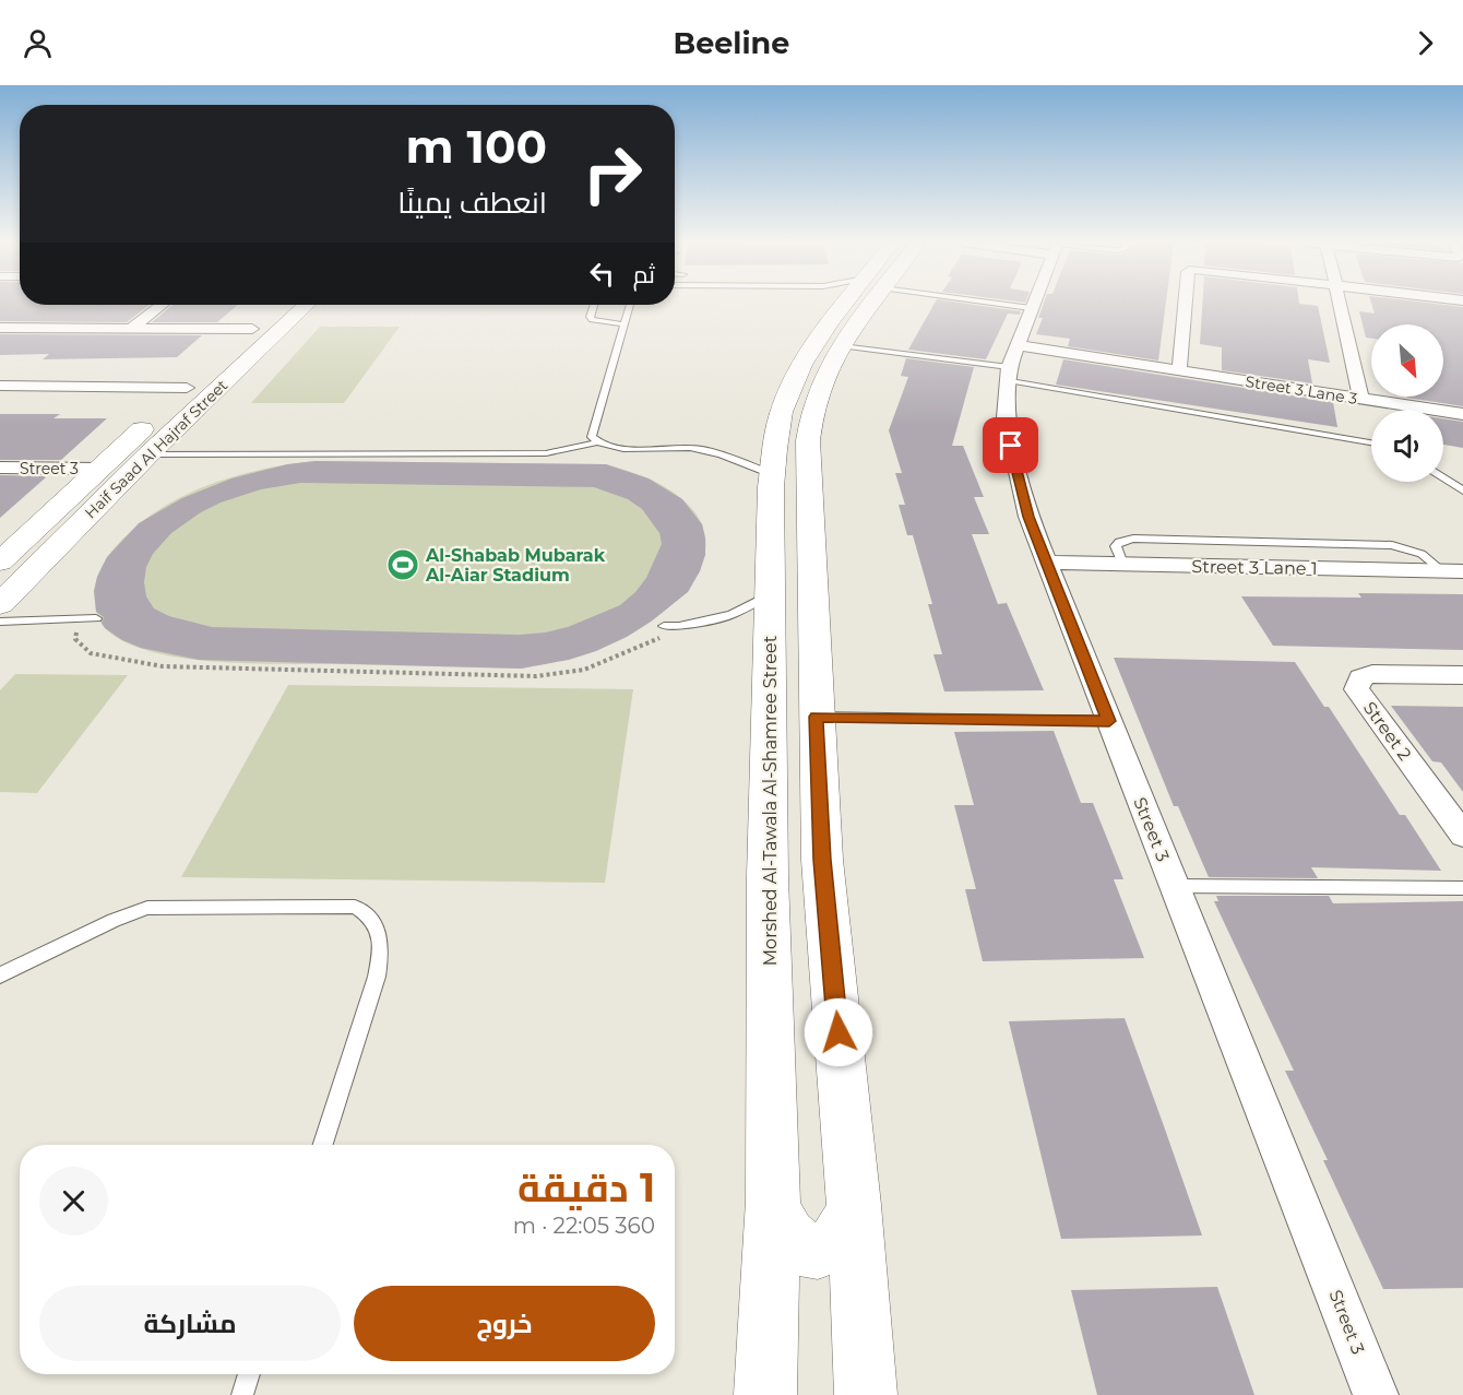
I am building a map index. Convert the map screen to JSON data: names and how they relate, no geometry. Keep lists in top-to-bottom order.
{
  "streets": {
    "main road": ["Haif Saad Al Hajraf Street", "Morshed Al-Tawala Al-Shamree Street"],
    "street": [
      "Street 3 Lane 3",
      "Street 3",
      "Street 3 Lane 1",
      "Street 2"
    ]
  },
  "crossings": [
    ["Street 3 Lane 3", "Street 3"],
    ["Haif Saad Al Hajraf Street", "Street 3"],
    ["Street 3", "Street 3 Lane 1"]
  ],
  "places": {
    "sports": ["Al-Shabab Mubarak Al-Aiar Stadium"]
  },
  "north": "bottom right",
  "page": {
    "header": "Beeline",
    "turn": ["100 m", "انعطف يمينًا"],
    "then": "ثم",
    "heading": ["1 دقيقة", "360 m · 22:05"],
    "buttons": ["خروج", "مشاركة"]
  }
}
